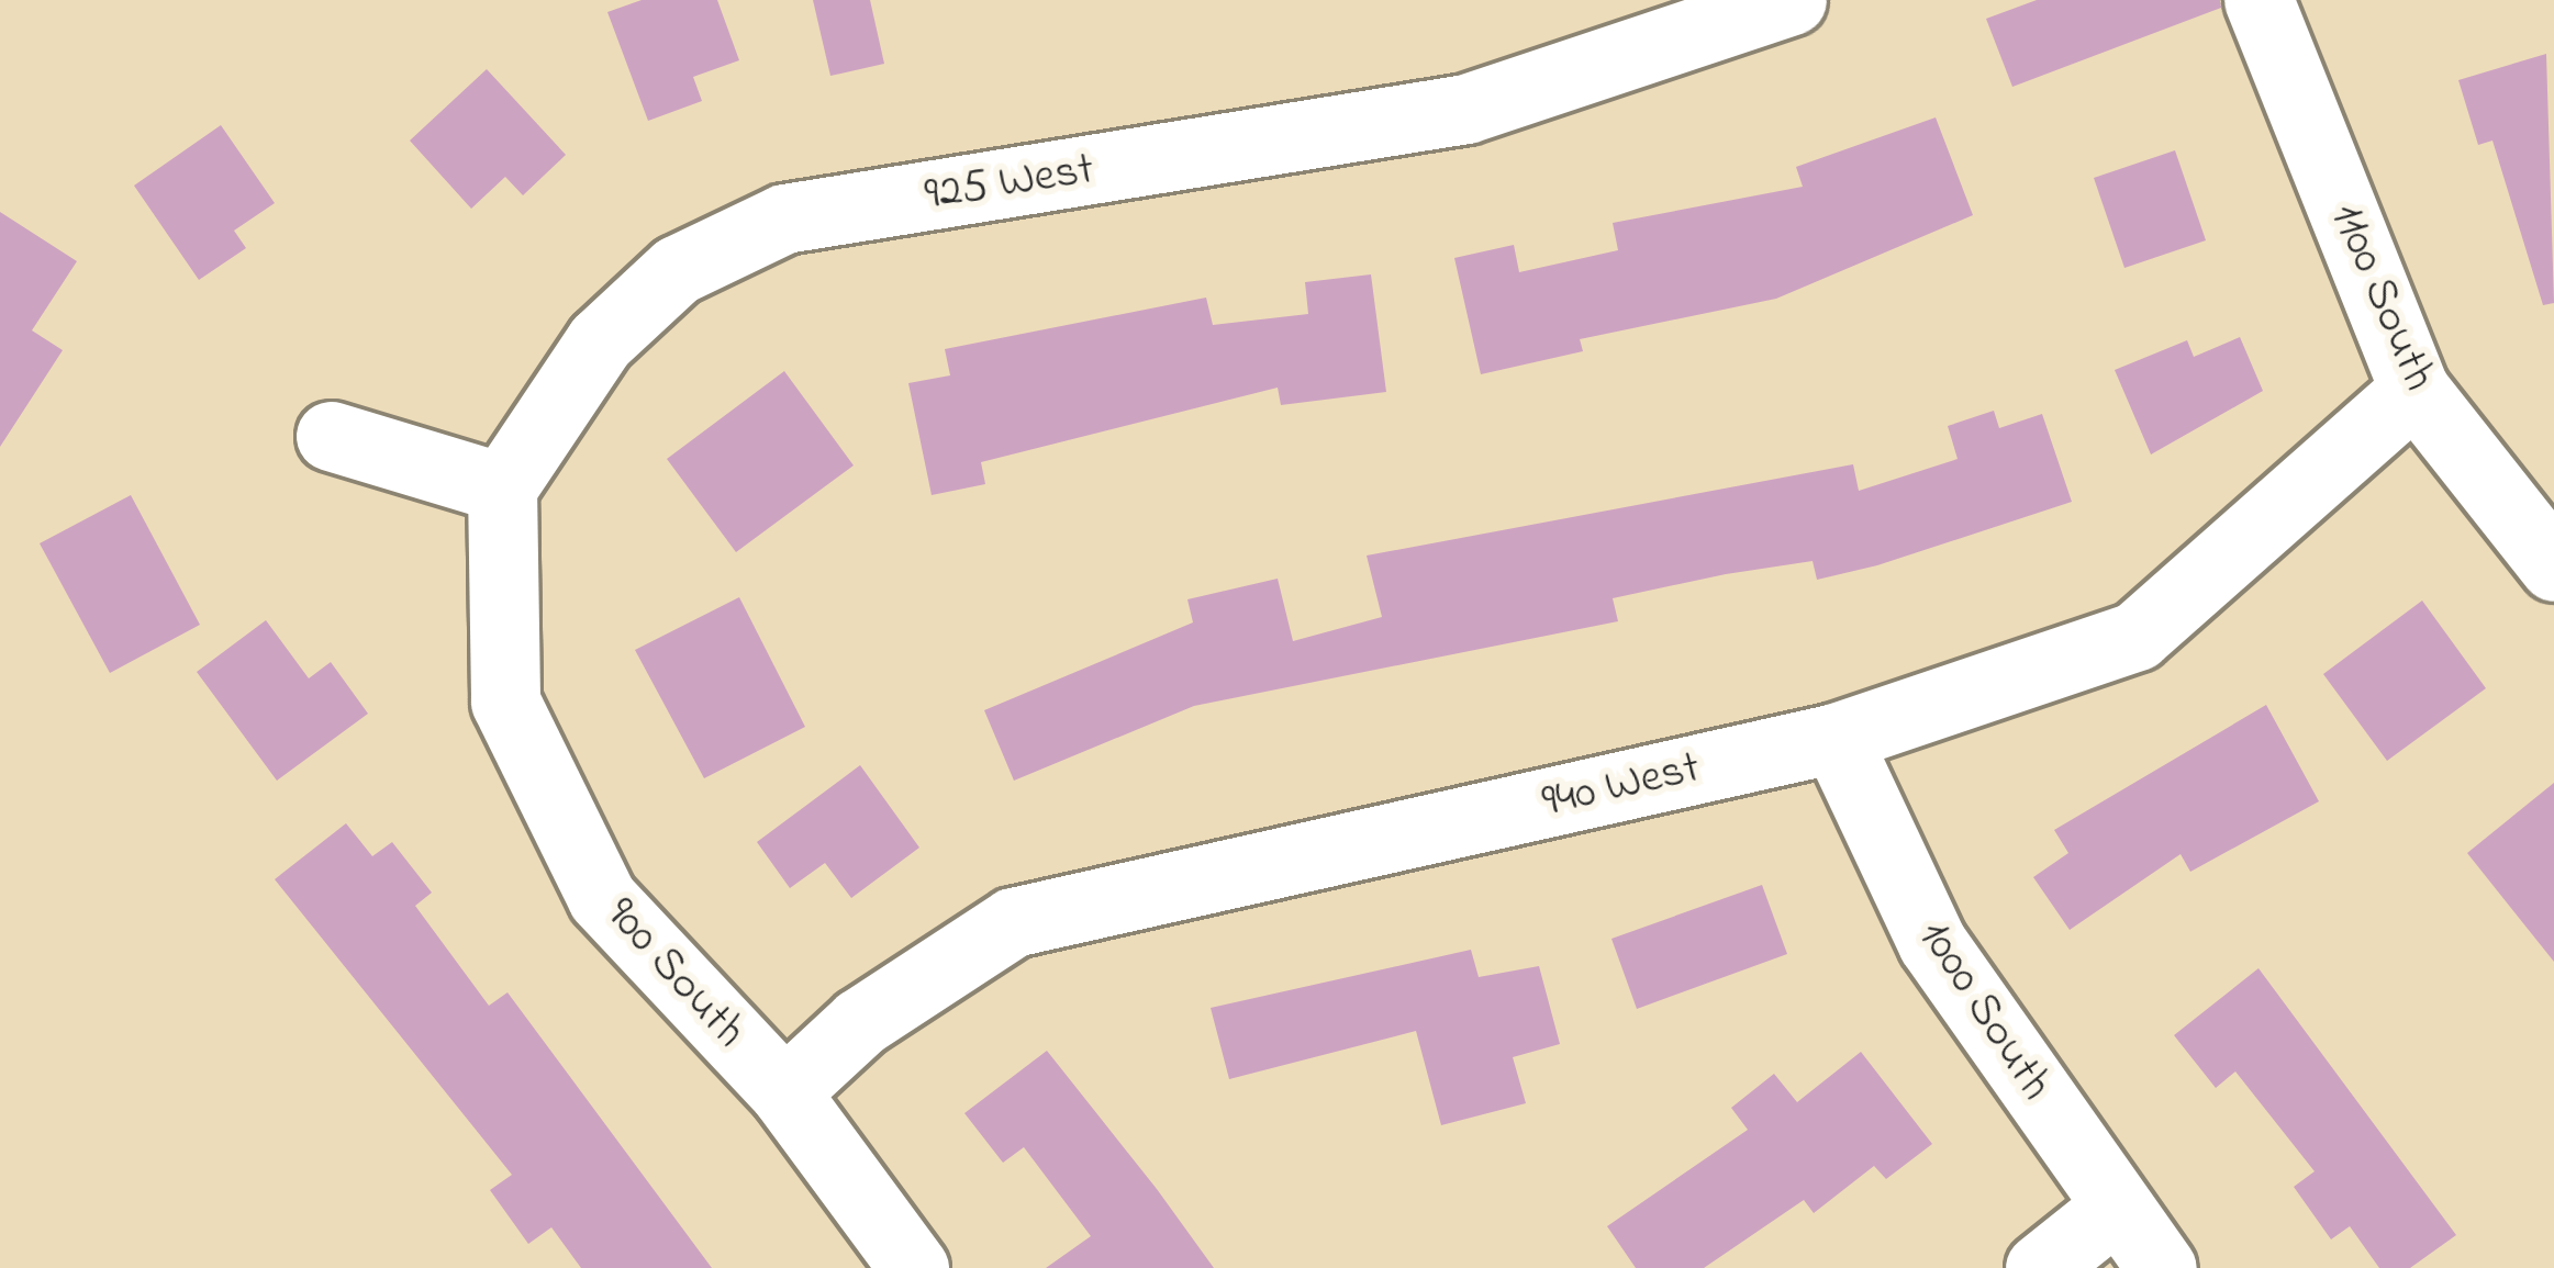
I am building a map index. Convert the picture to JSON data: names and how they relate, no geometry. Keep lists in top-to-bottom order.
{
  "streets": {
    "street": [
      "925 West",
      "1100 South",
      "940 West",
      "900 South",
      "1000 South"
    ]
  },
  "crossings": [
    ["925 West", "900 South"],
    ["1100 South", "940 West"],
    ["940 West", "900 South"],
    ["940 West", "1000 South"]
  ]
}
